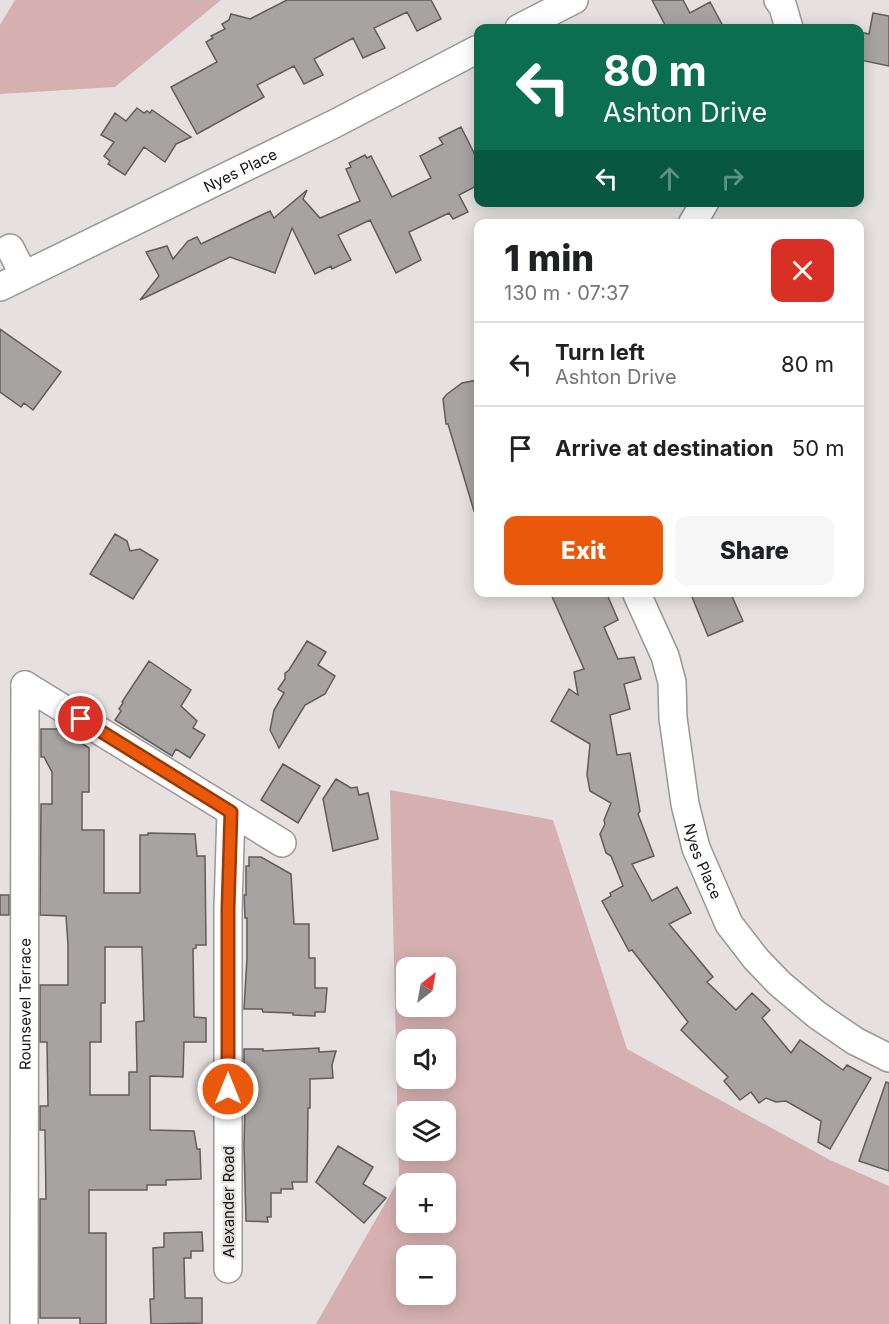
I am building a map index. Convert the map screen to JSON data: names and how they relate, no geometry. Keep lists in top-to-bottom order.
{
  "streets": {
    "street": ["Nyes Place", "Rounsevel Terrace", "Alexander Road"]
  },
  "crossings": [
    ["Rounsevel Terrace", "Alexander Road"]
  ],
  "north": "top right",
  "page": {
    "turn": ["80 m", "Ashton Drive"],
    "heading": ["1 min", "130 m · 07:37"],
    "list": [
      {
        "name": "Turn left",
        "note": "Ashton Drive",
        "value": "80 m"
      },
      {
        "name": "Arrive at destination",
        "value": "50 m"
      }
    ],
    "buttons": ["Exit", "Share"],
    "map_buttons": ["+", "−"]
  }
}
